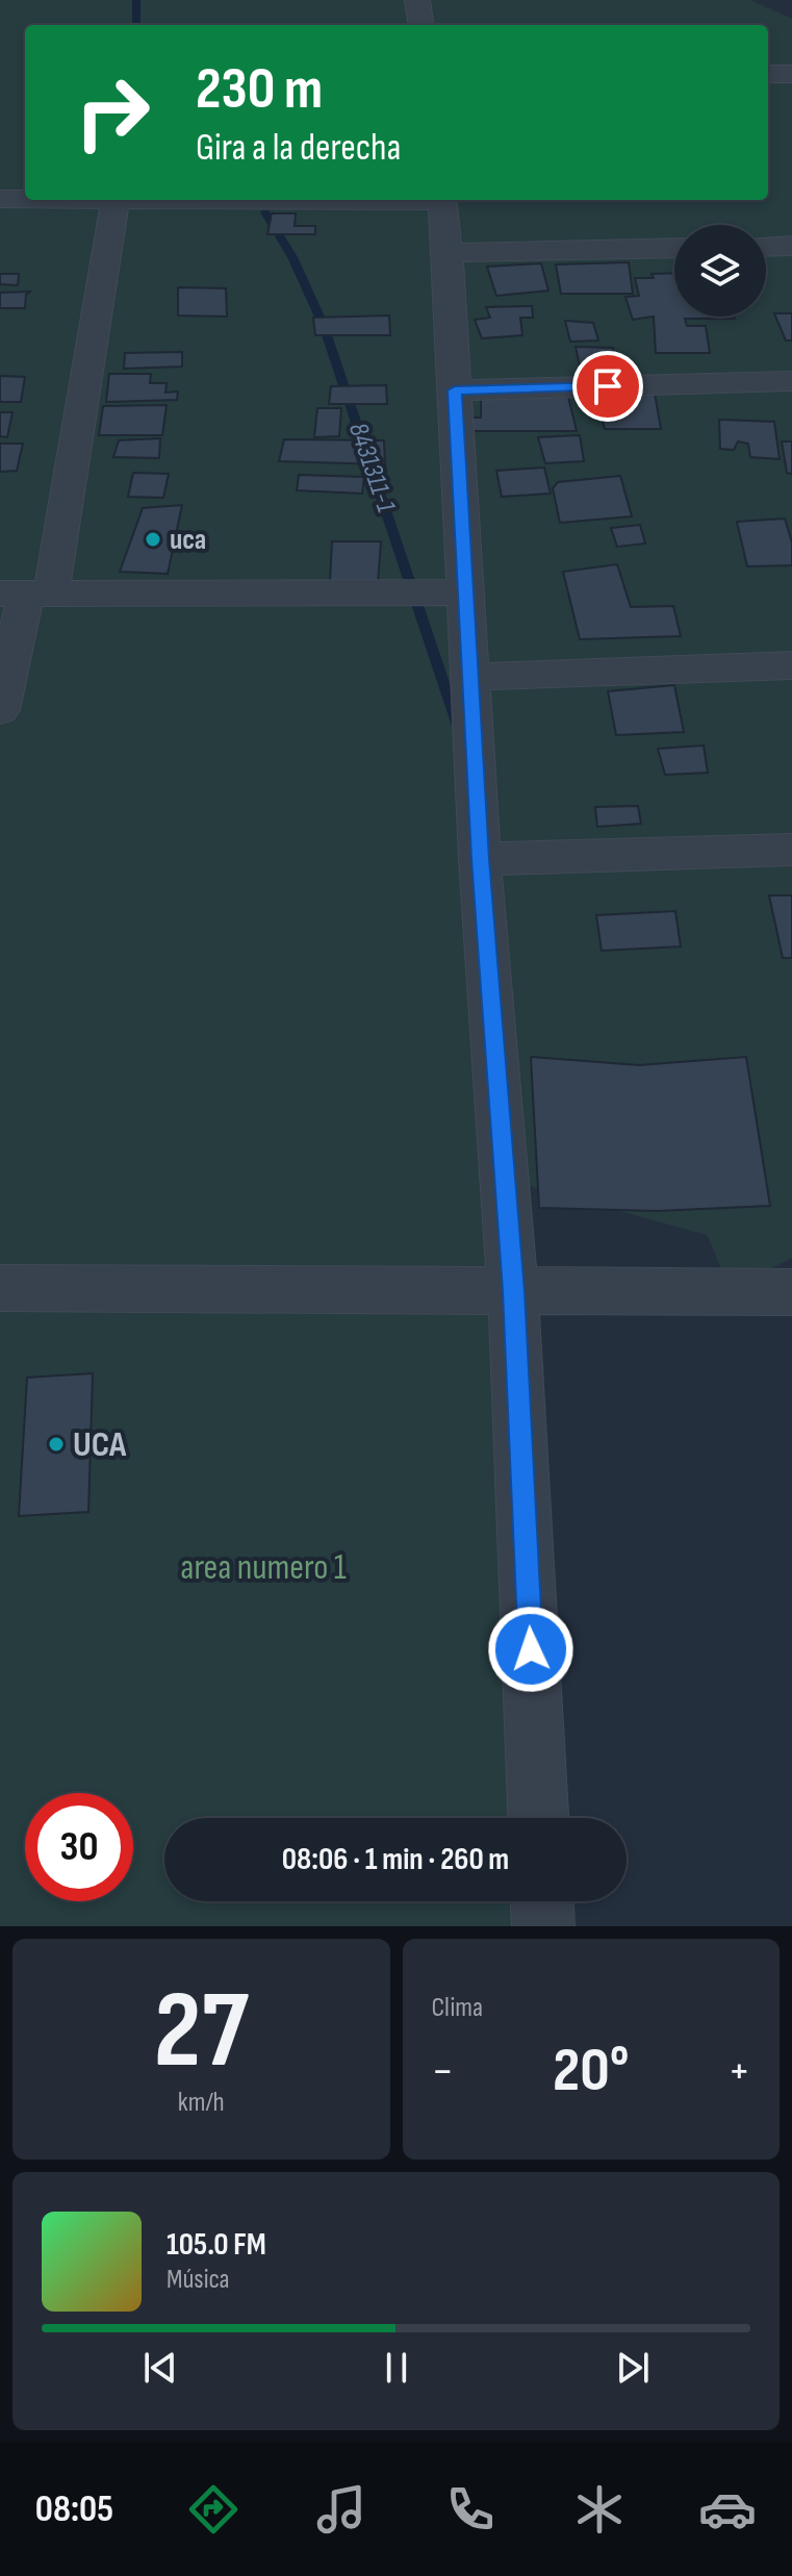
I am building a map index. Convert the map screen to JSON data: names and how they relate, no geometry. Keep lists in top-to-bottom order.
{
  "water": ["8431311-1"],
  "parks": ["area numero 1"],
  "places": ["uca", "UCA"],
  "page": {
    "turn": ["230 m", "Gira a la derecha"],
    "limit": "30",
    "trip": "08:06 · 1 min · 260 m",
    "tile": [
      ["27", "km/h"],
      "Clima"
    ],
    "heat": ["−", "20°", "+"],
    "song": ["105.0 FM", "Música"],
    "tabs": "08:05"
  }
}
